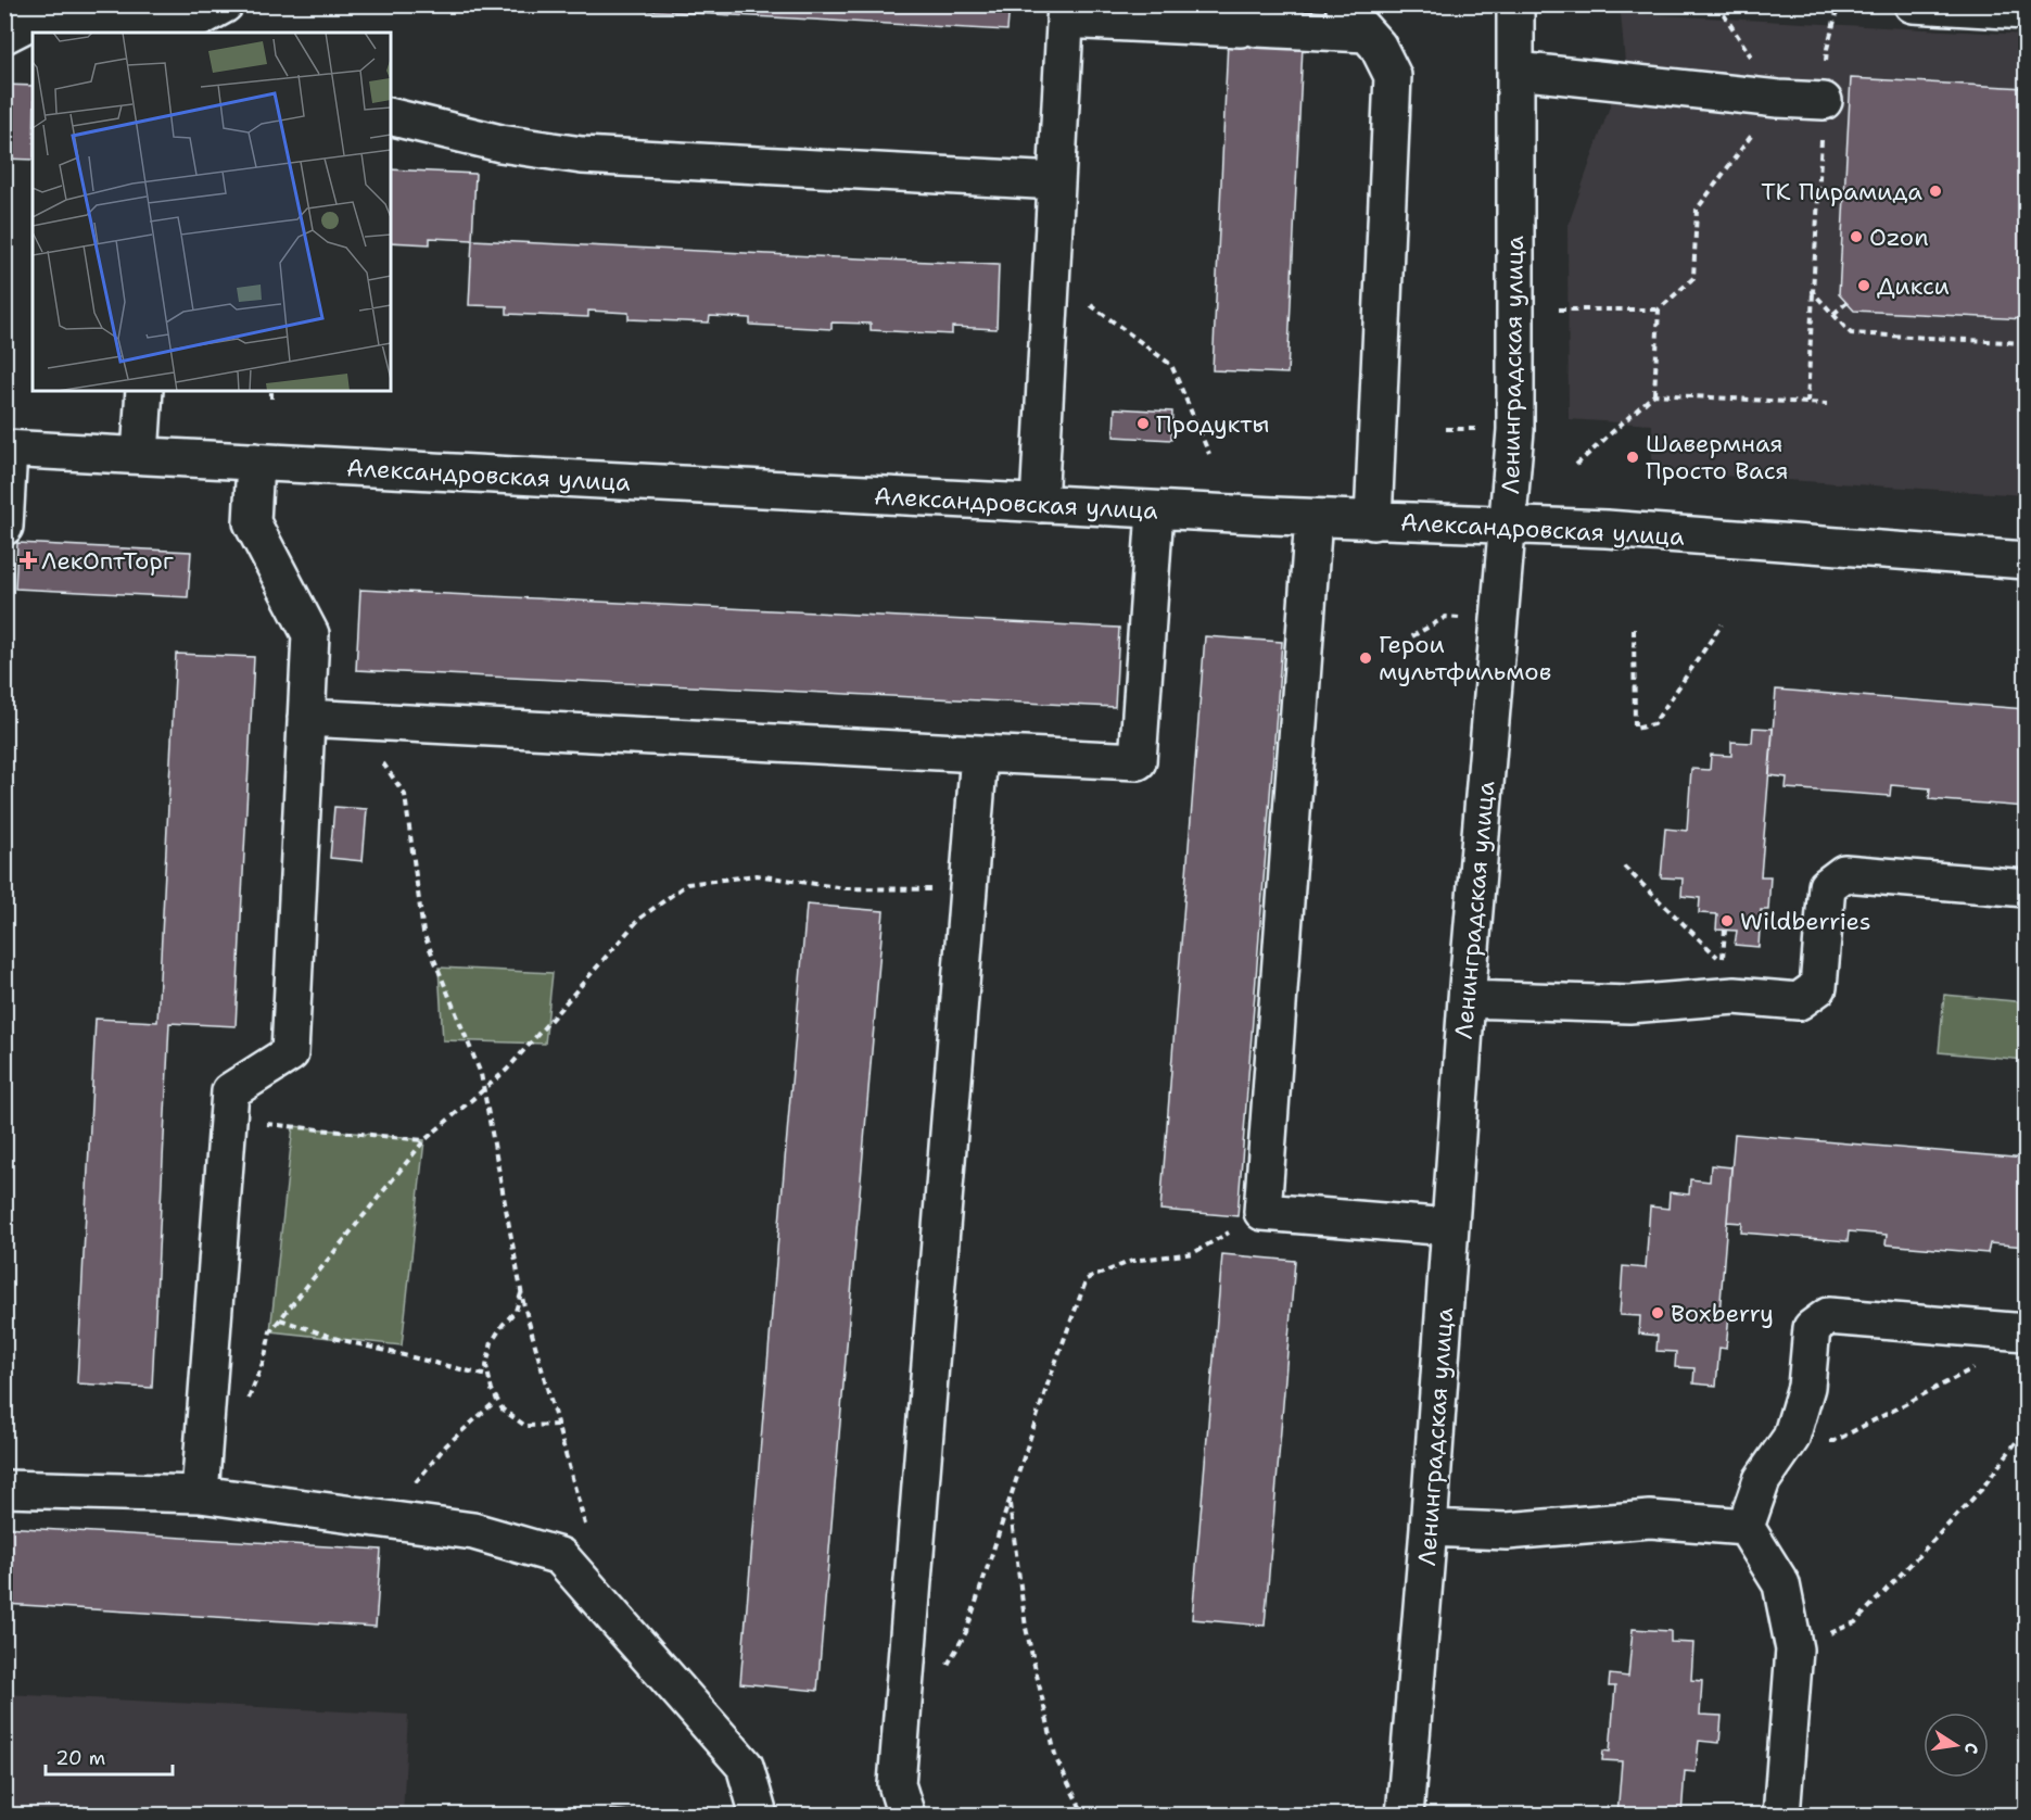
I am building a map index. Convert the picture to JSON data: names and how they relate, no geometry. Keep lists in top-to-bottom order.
{
  "streets": {
    "street": ["Ленинградская улица", "Александровская улица"]
  },
  "crossings": [
    ["Ленинградская улица", "Александровская улица"]
  ],
  "places": {
    "other": [
      "ТК Пирамида",
      "Ozon",
      "Дикси",
      "Продукты",
      "Шавермная Просто Вася",
      "Герои мультфильмов",
      "Wildberries",
      "Boxberry"
    ],
    "health": ["ЛекОптТорг"]
  },
  "scale_bar": "20 m",
  "north": "right"
}
